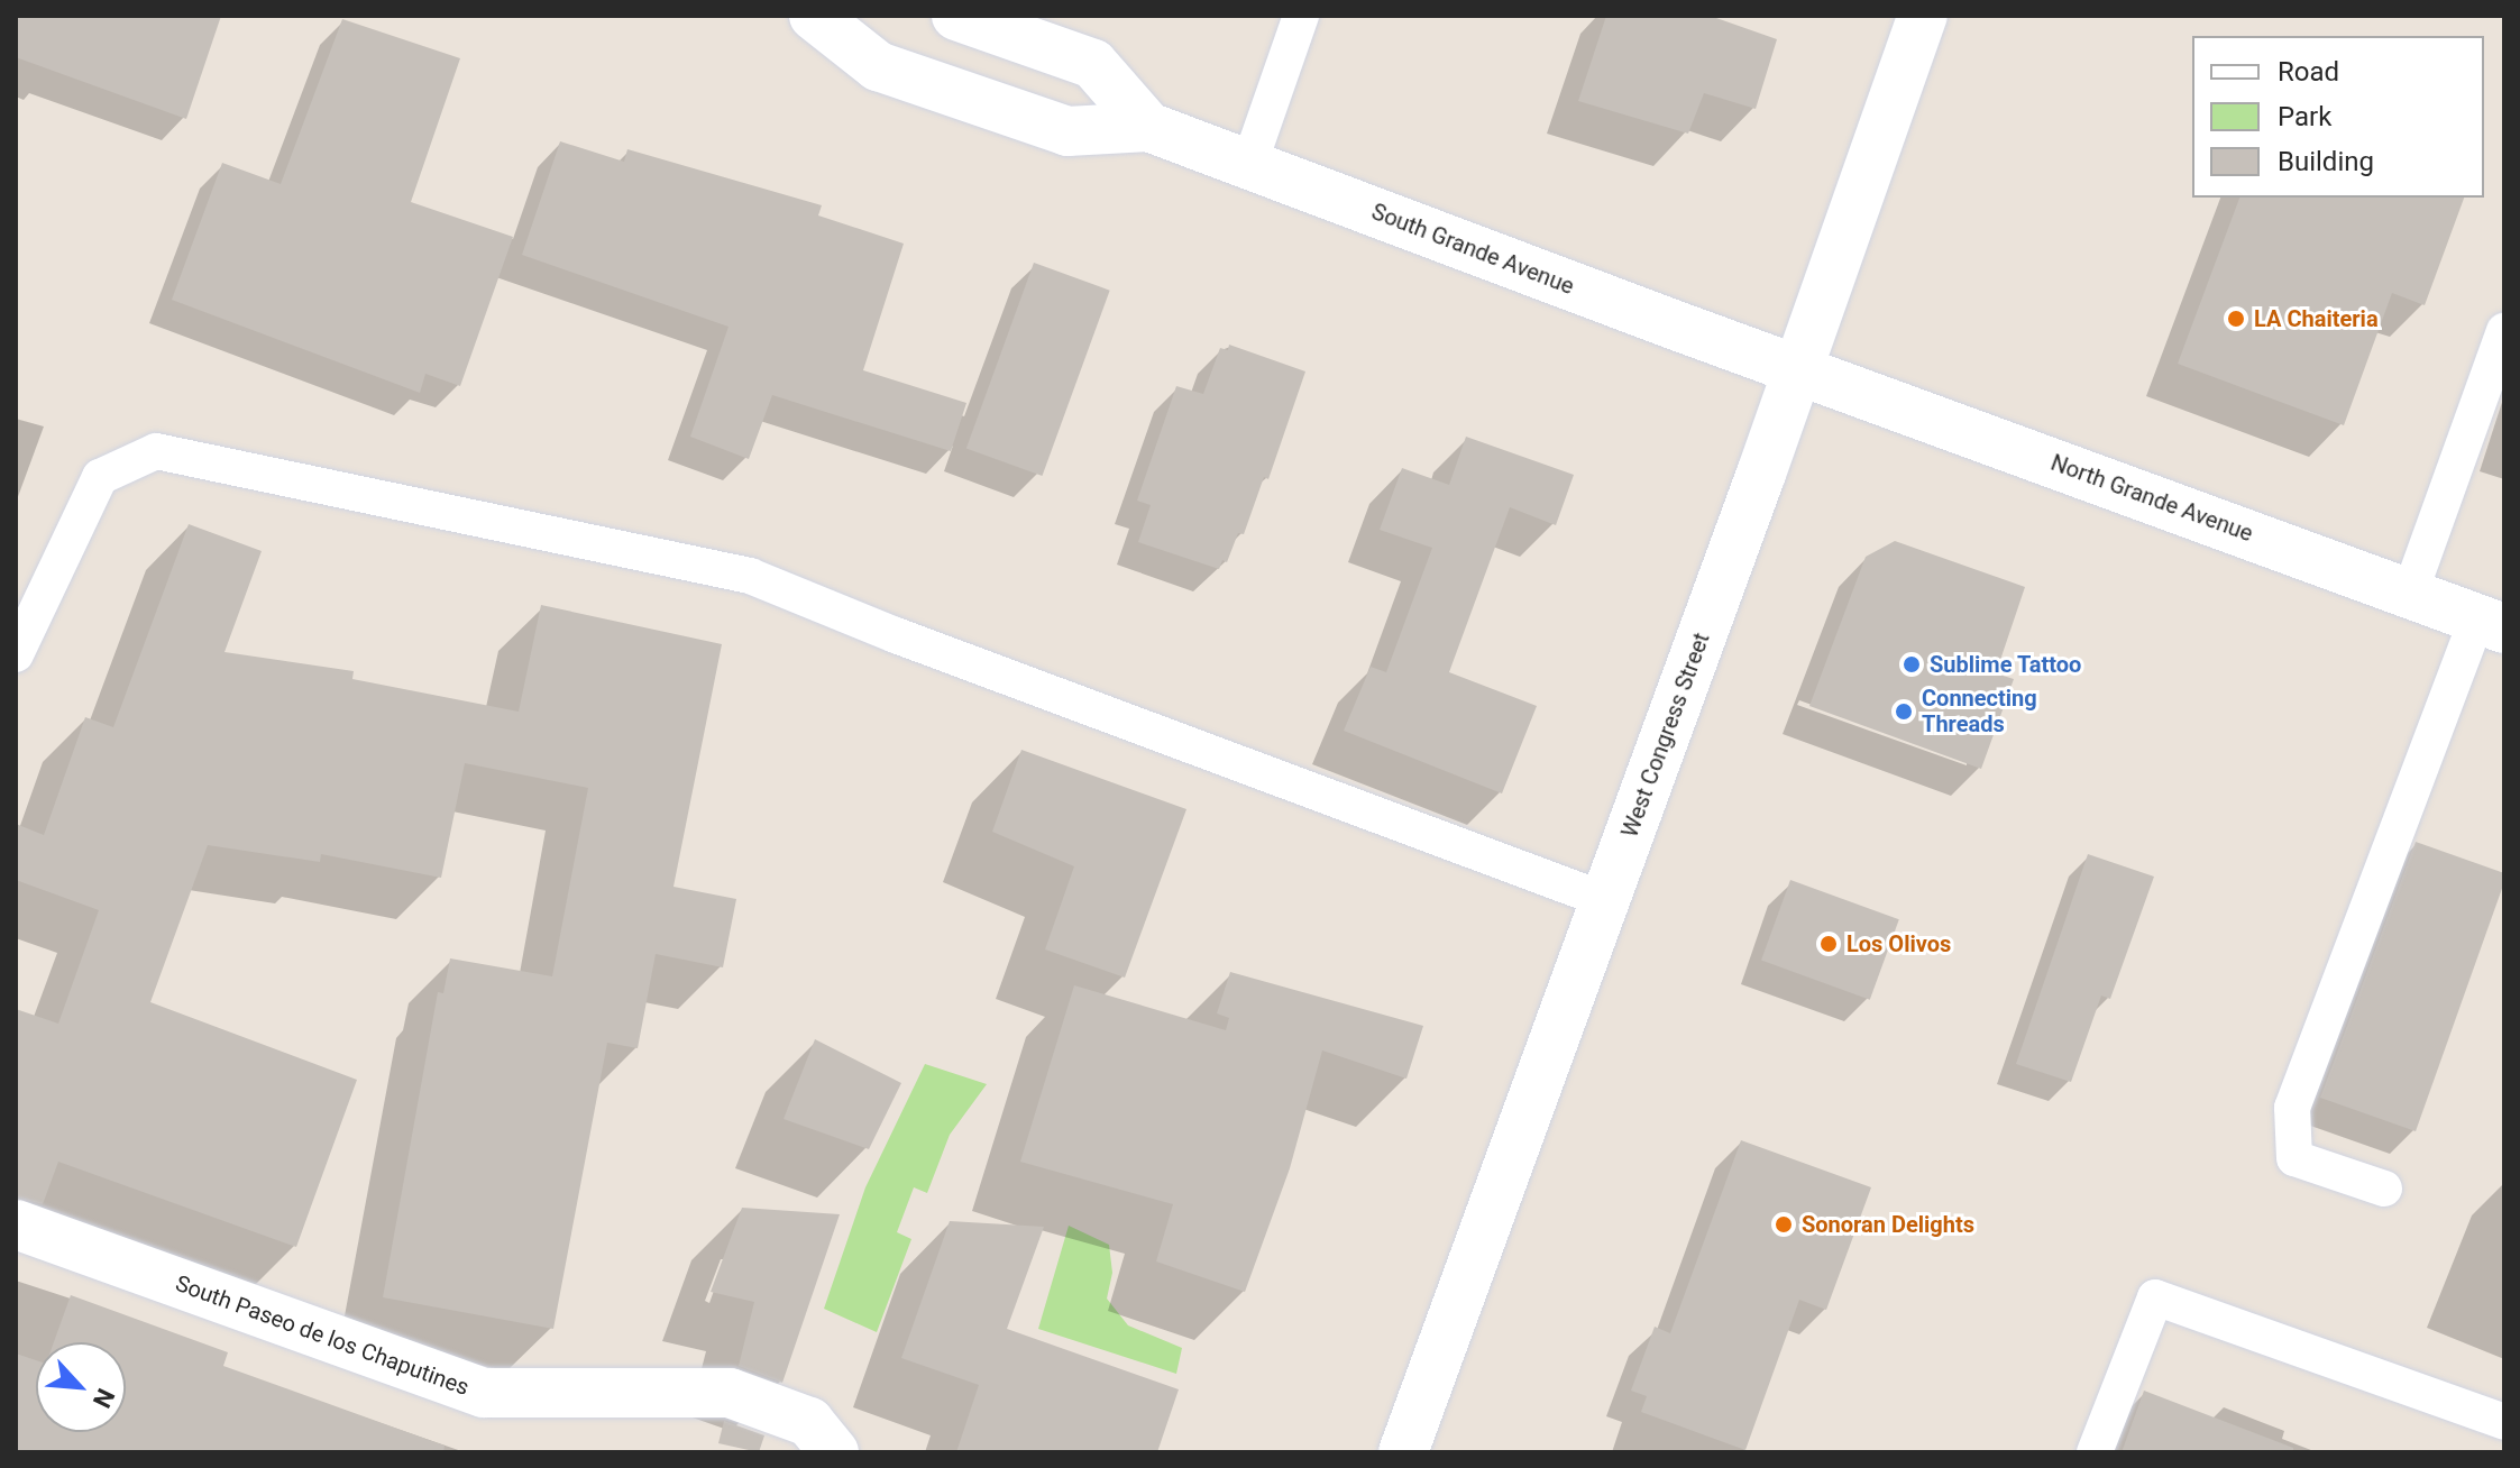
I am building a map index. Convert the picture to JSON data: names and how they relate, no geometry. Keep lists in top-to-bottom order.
{
  "streets": {
    "main road": [
      "South Grande Avenue",
      "North Grande Avenue",
      "West Congress Street",
      "South Paseo de los Chaputines"
    ]
  },
  "crossings": [
    ["South Grande Avenue", "North Grande Avenue"],
    ["South Grande Avenue", "West Congress Street"],
    ["North Grande Avenue", "West Congress Street"]
  ],
  "places": [
    "LA Chaiteria",
    "Sublime Tattoo",
    "Connecting Threads",
    "Los Olivos",
    "Sonoran Delights"
  ],
  "legend": ["Road", "Park", "Building"],
  "north": "bottom right"
}
